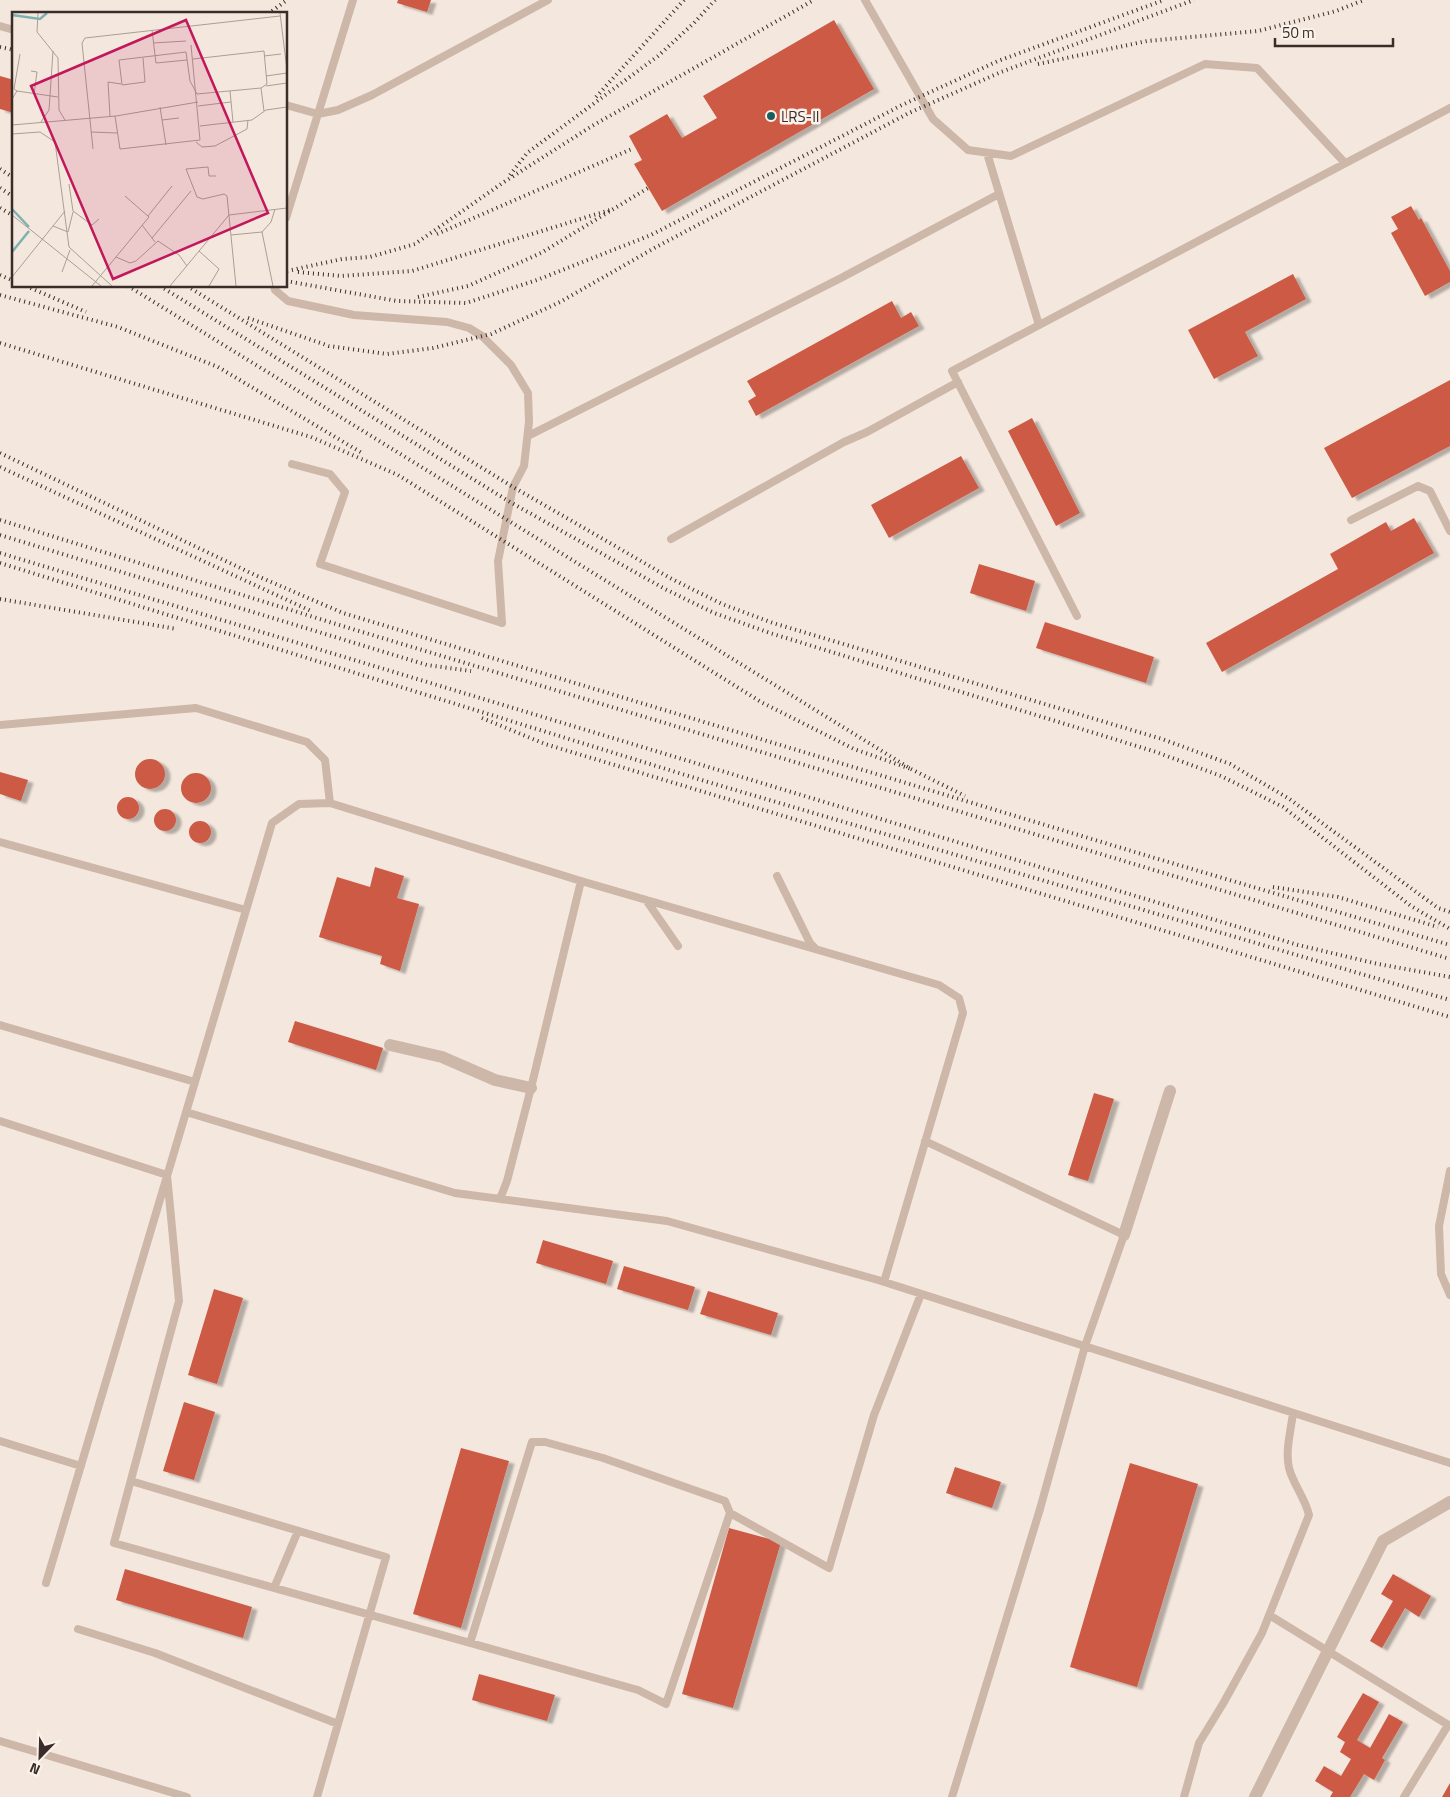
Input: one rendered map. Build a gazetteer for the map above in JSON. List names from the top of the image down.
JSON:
{
  "places": ["LRS-II"],
  "scale_bar": "50 m",
  "north": "bottom left"
}
